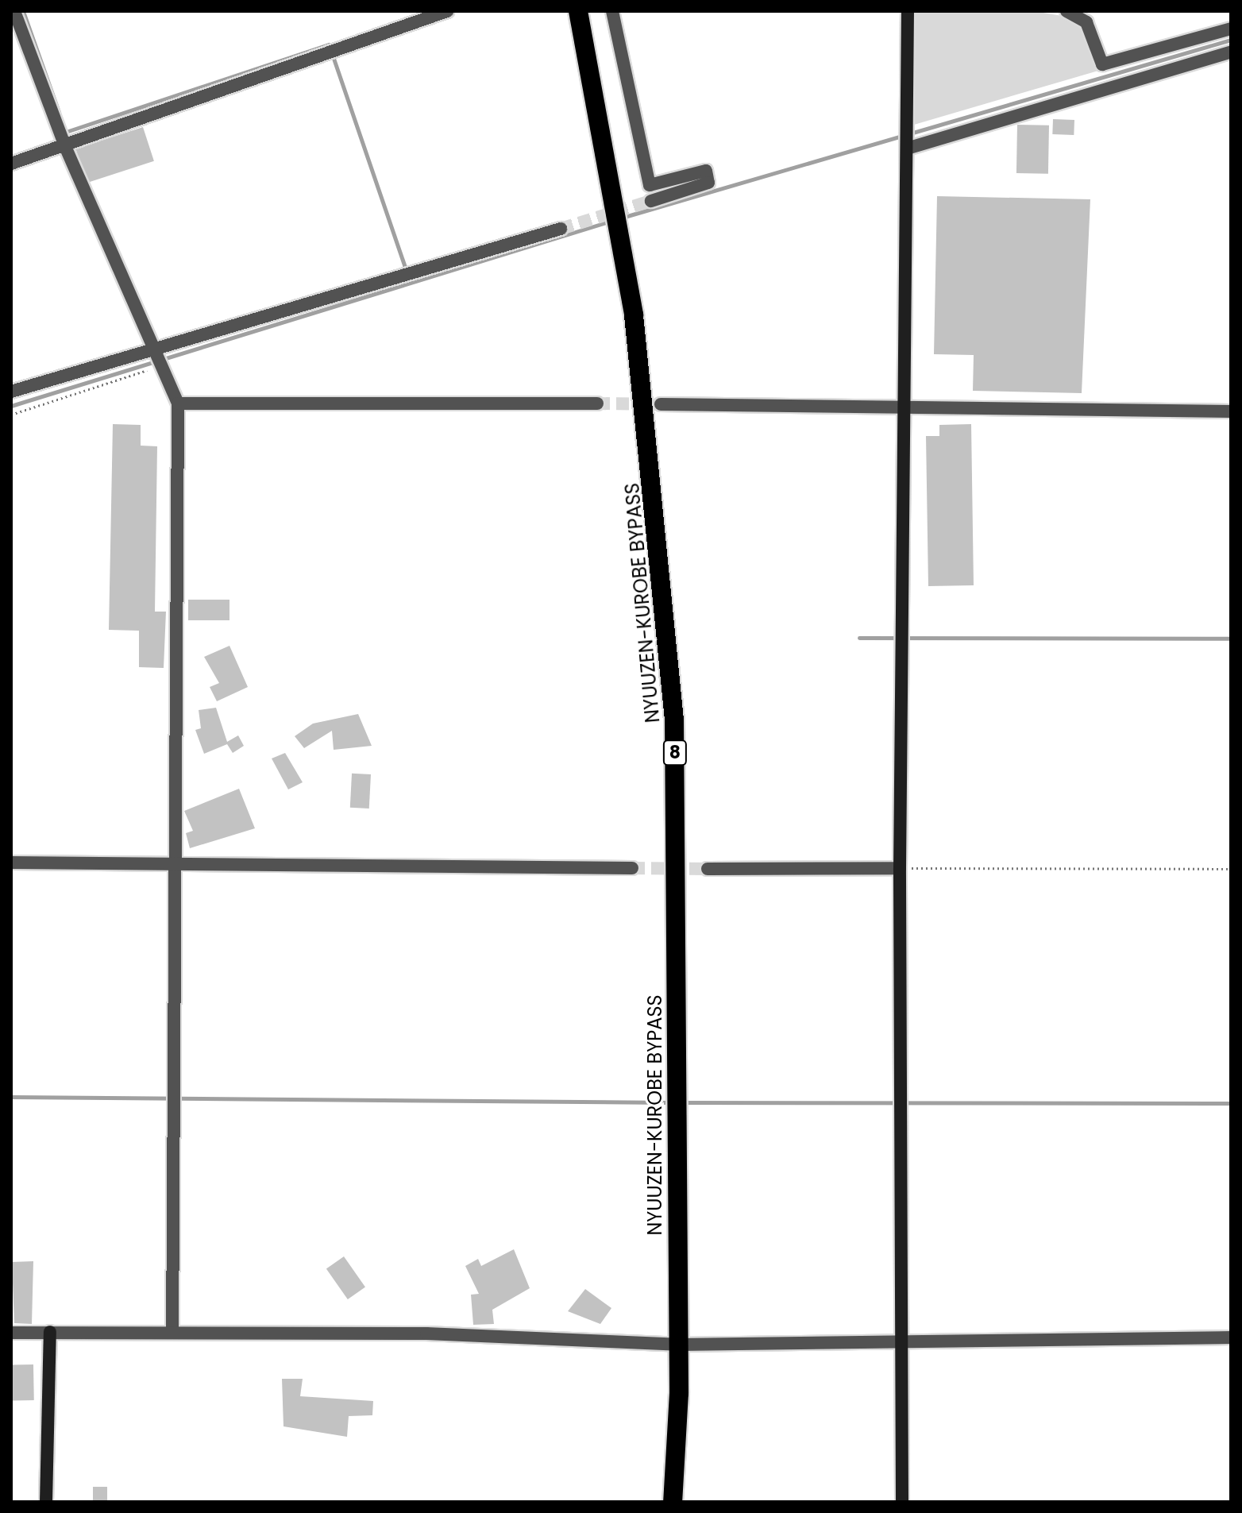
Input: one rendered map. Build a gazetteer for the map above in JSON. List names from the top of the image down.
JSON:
{
  "streets": {
    "highway": ["NYUUZEN-KUROBE BYPASS", "8"]
  }
}
